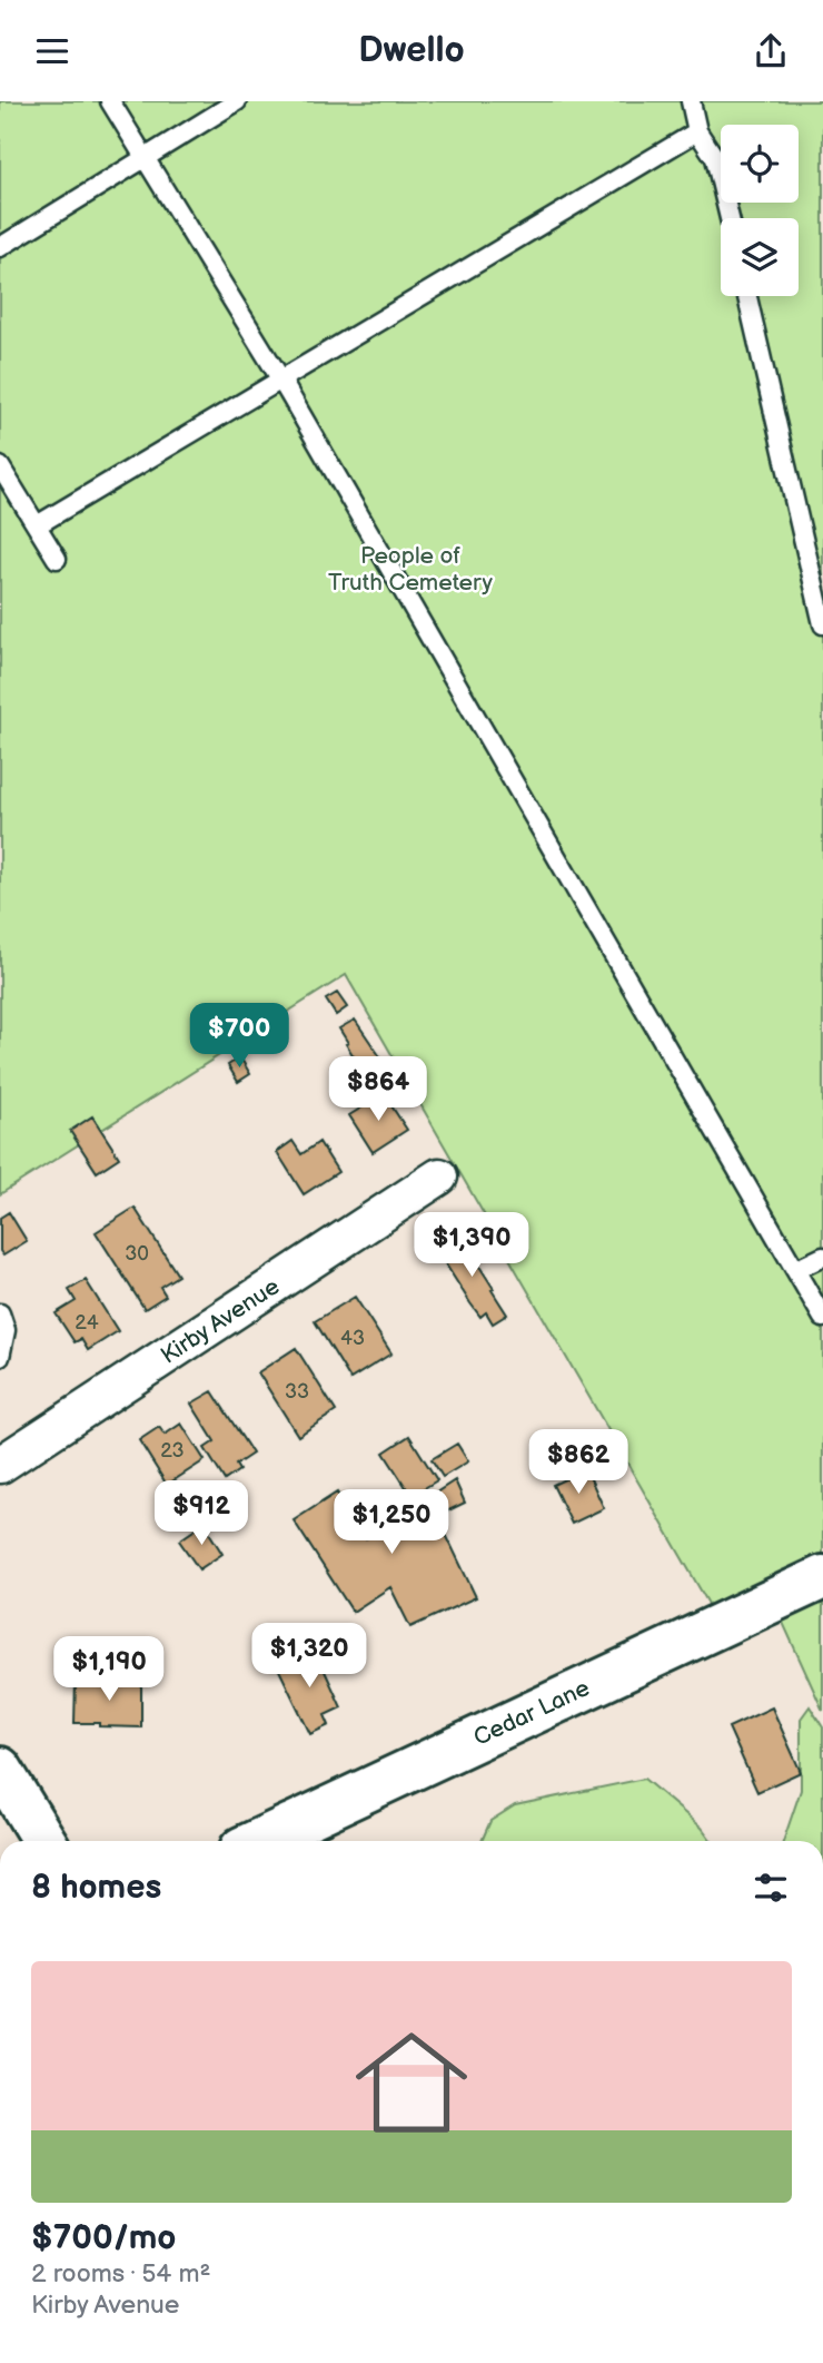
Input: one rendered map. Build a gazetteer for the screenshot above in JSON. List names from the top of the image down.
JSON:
{
  "streets": {
    "street": ["Kirby Avenue", "Cedar Lane"]
  },
  "parks": ["People of Truth Cemetery"],
  "house_numbers": [
    "30",
    "24",
    "43",
    "33",
    "23"
  ],
  "page": {
    "header": "Dwello",
    "price": [
      "$700",
      "$864",
      "$1,390",
      "$862",
      "$912",
      "$1,250",
      "$1,320",
      "$1,190"
    ],
    "heading": "8 homes",
    "list": [
      {
        "name": "$700/mo",
        "note": "2 rooms · 54 m² · Kirby Avenue"
      }
    ]
  }
}
